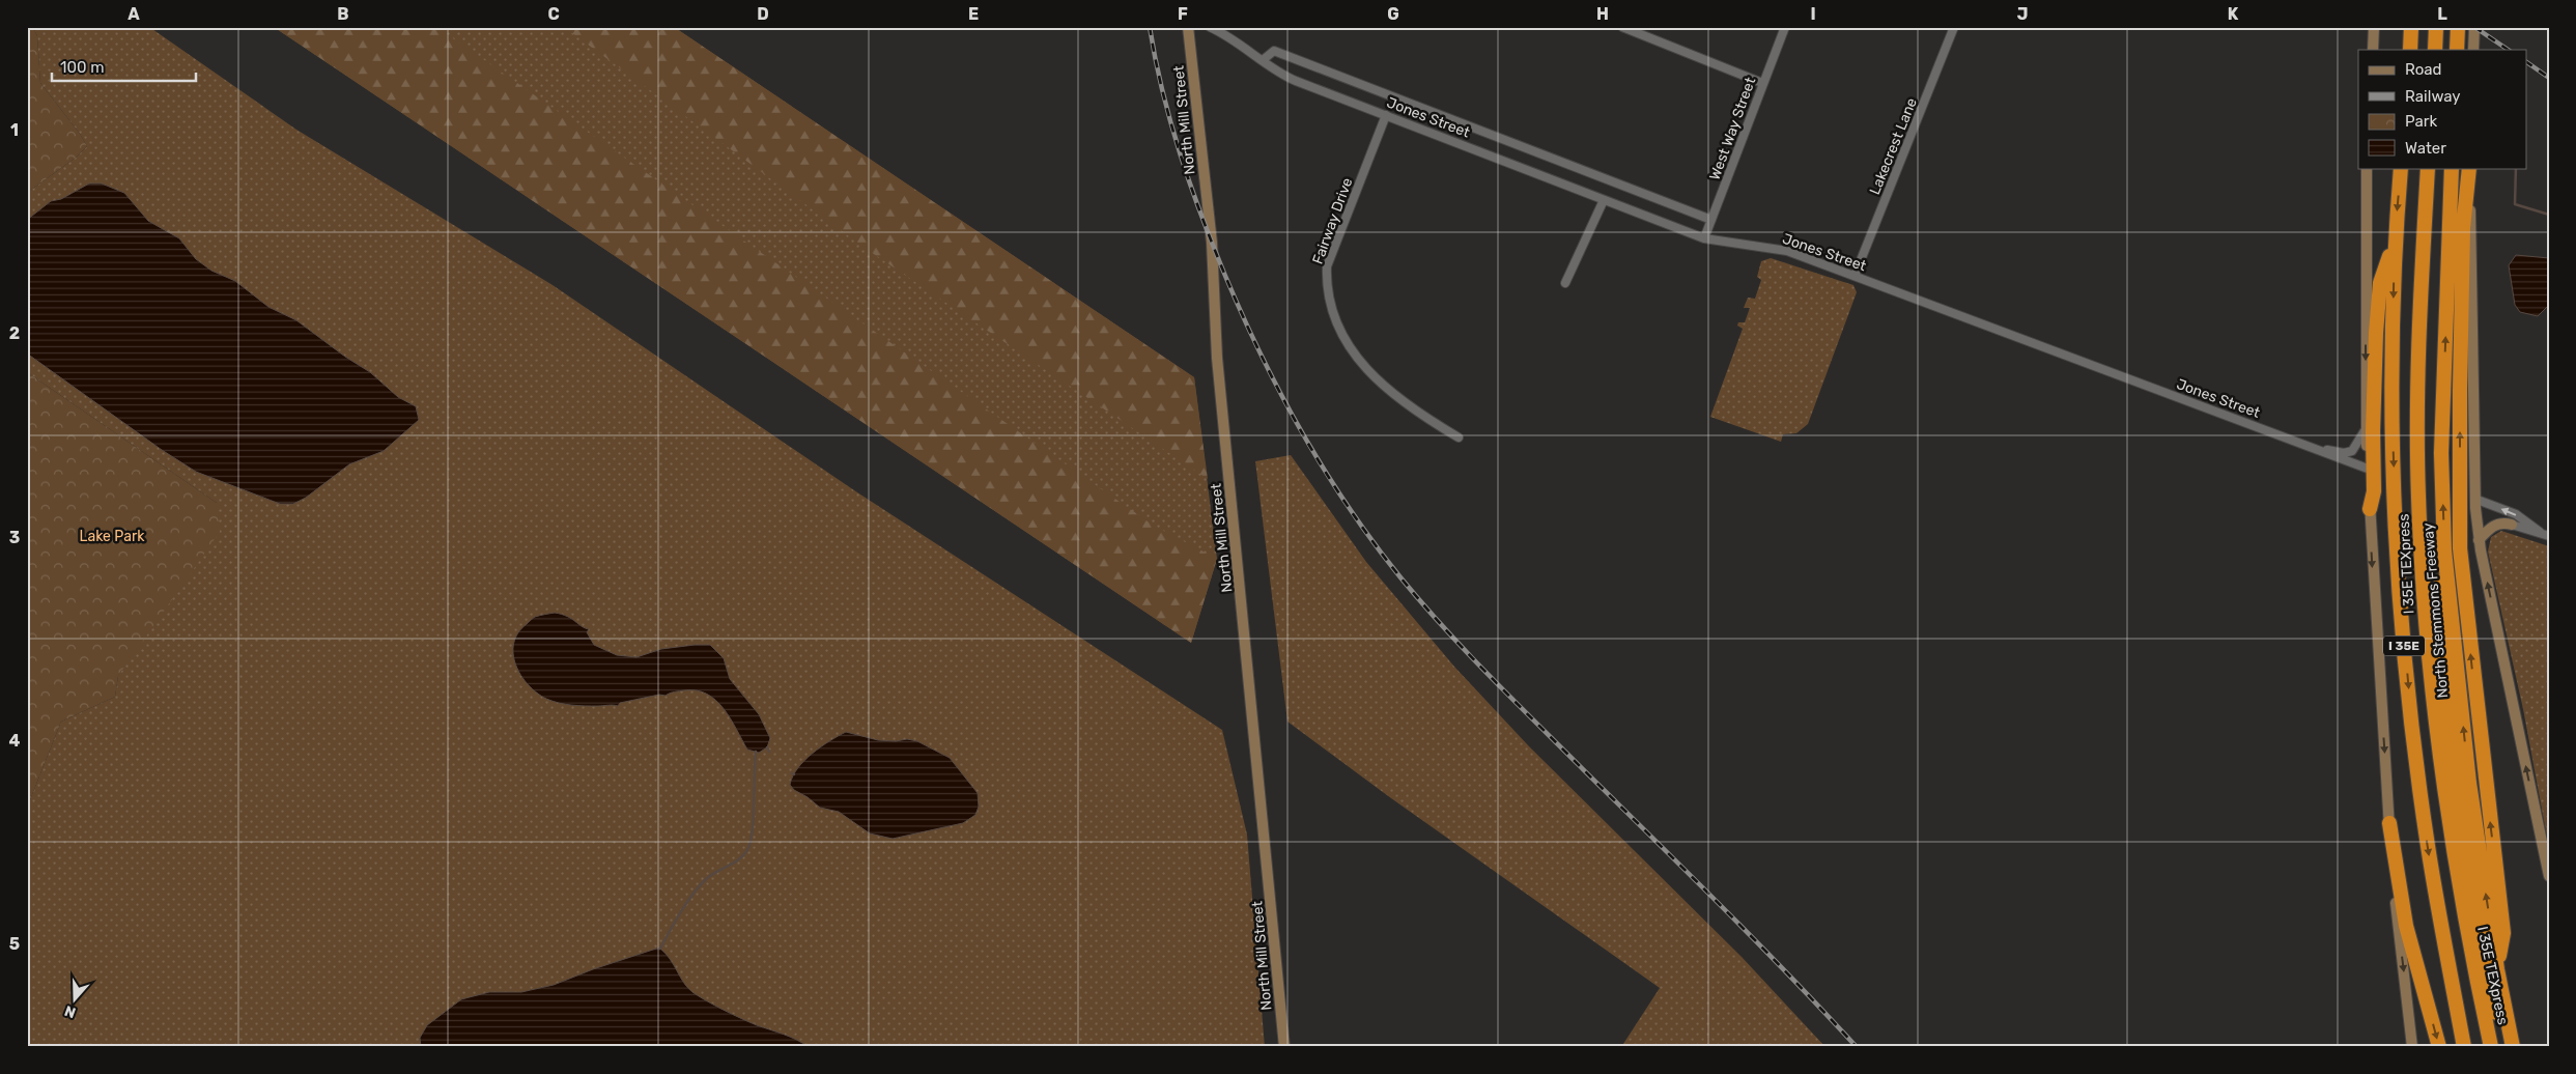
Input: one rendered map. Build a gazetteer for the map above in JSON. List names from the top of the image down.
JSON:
{
  "streets": {
    "highway": ["I 35E TEXpress", "North Stemmons Freeway", "I 35E"],
    "main road": ["North Mill Street"],
    "street": [
      "Jones Street",
      "West Way Street",
      "Lakecrest Lane",
      "Fairway Drive"
    ]
  },
  "crossings": [
    ["Jones Street", "West Way Street"],
    ["Jones Street", "Lakecrest Lane"],
    ["Jones Street", "Fairway Drive"]
  ],
  "parks": ["Lake Park"],
  "legend": [
    "Road",
    "Railway",
    "Park",
    "Water"
  ],
  "scale_bar": "100 m",
  "north": "bottom",
  "grid": {
    "columns": [
      "A",
      "B",
      "C",
      "D",
      "E",
      "F",
      "G",
      "H",
      "I",
      "J",
      "K",
      "L"
    ],
    "rows": [
      "1",
      "2",
      "3",
      "4",
      "5"
    ]
  }
}
